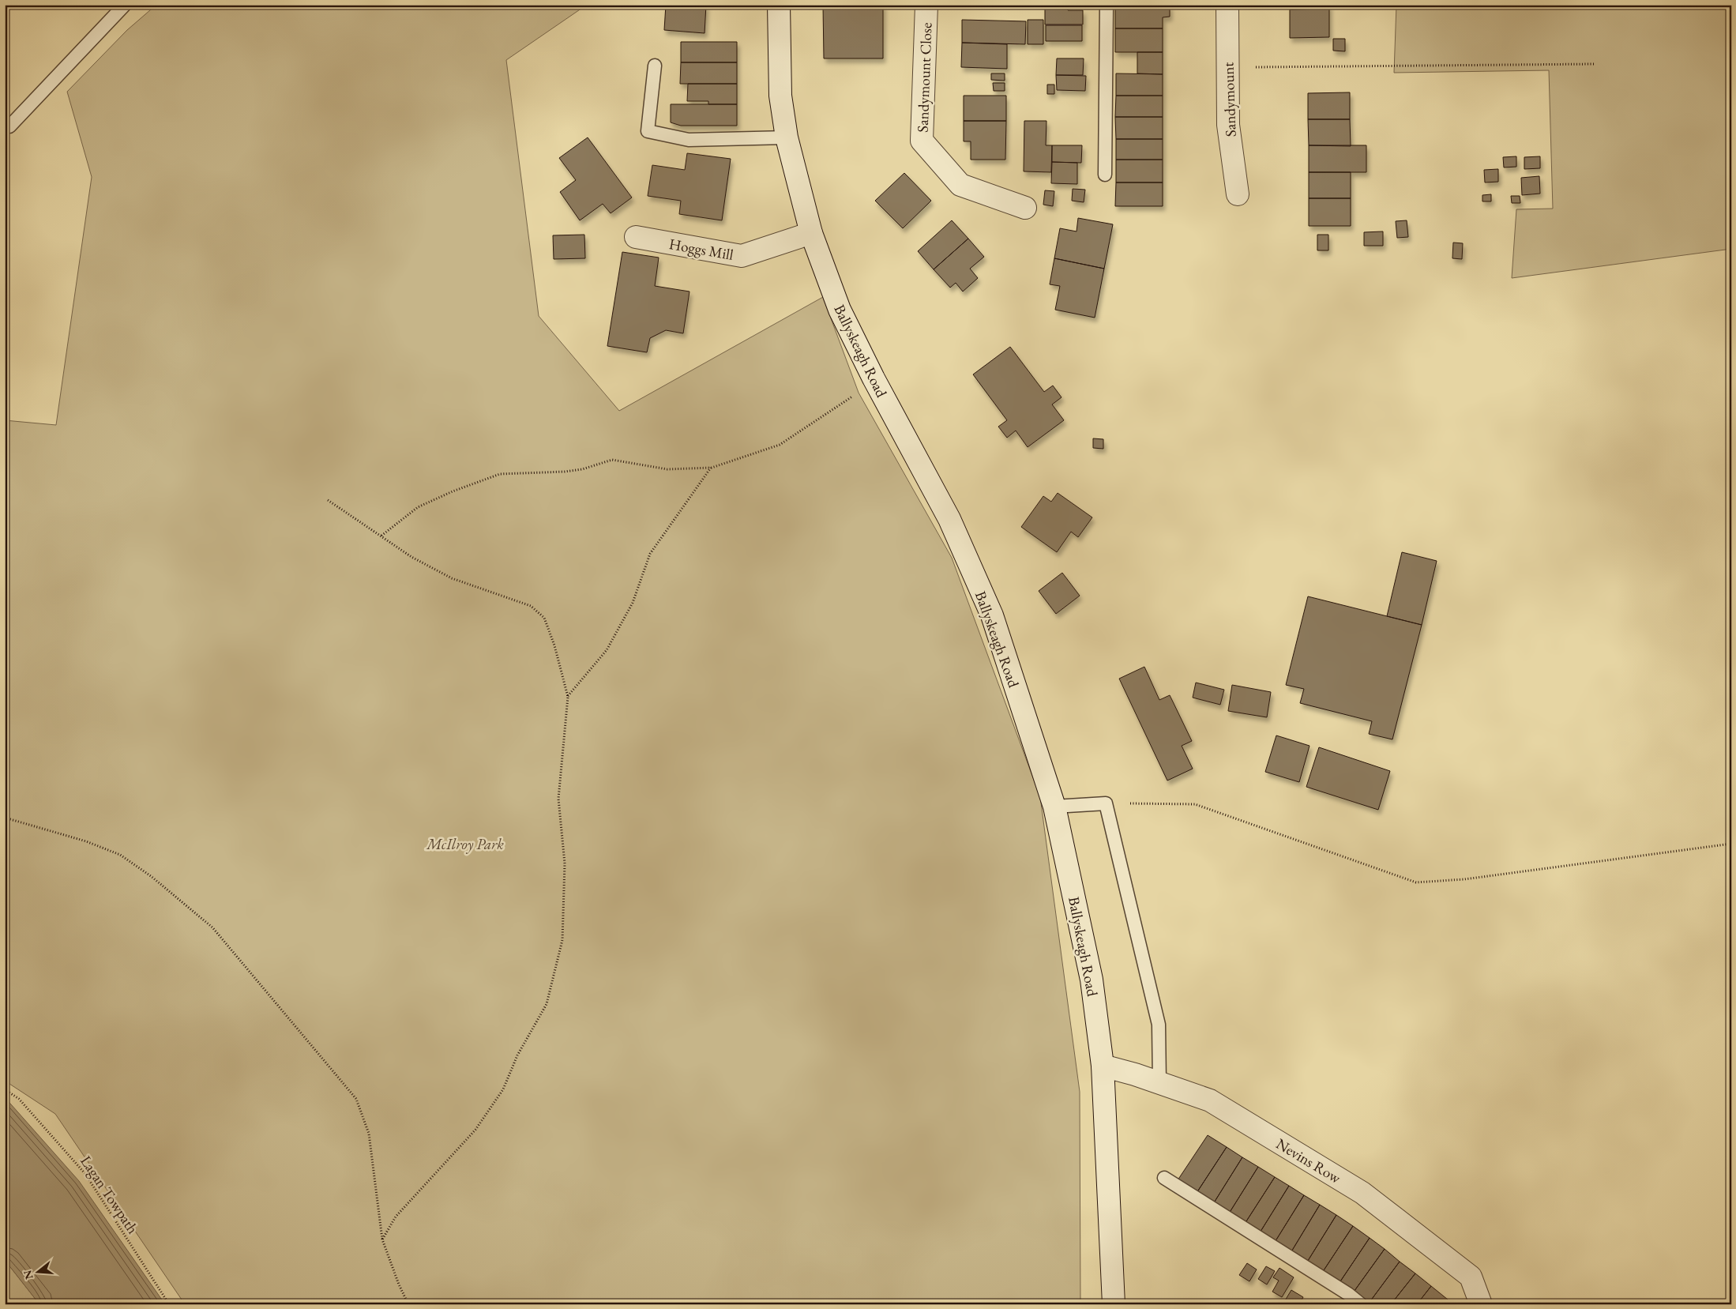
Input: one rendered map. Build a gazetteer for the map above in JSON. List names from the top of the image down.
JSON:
{
  "streets": {
    "main road": [
      "Sandymount Close",
      "Sandymount",
      "Hoggs Mill",
      "Ballyskeagh Road",
      "Nevins Row"
    ],
    "path": ["Lagan Towpath"]
  },
  "crossings": [
    ["Hoggs Mill", "Ballyskeagh Road"],
    ["Ballyskeagh Road", "Nevins Row"]
  ],
  "parks": ["McIlroy Park"],
  "north": "left"
}
